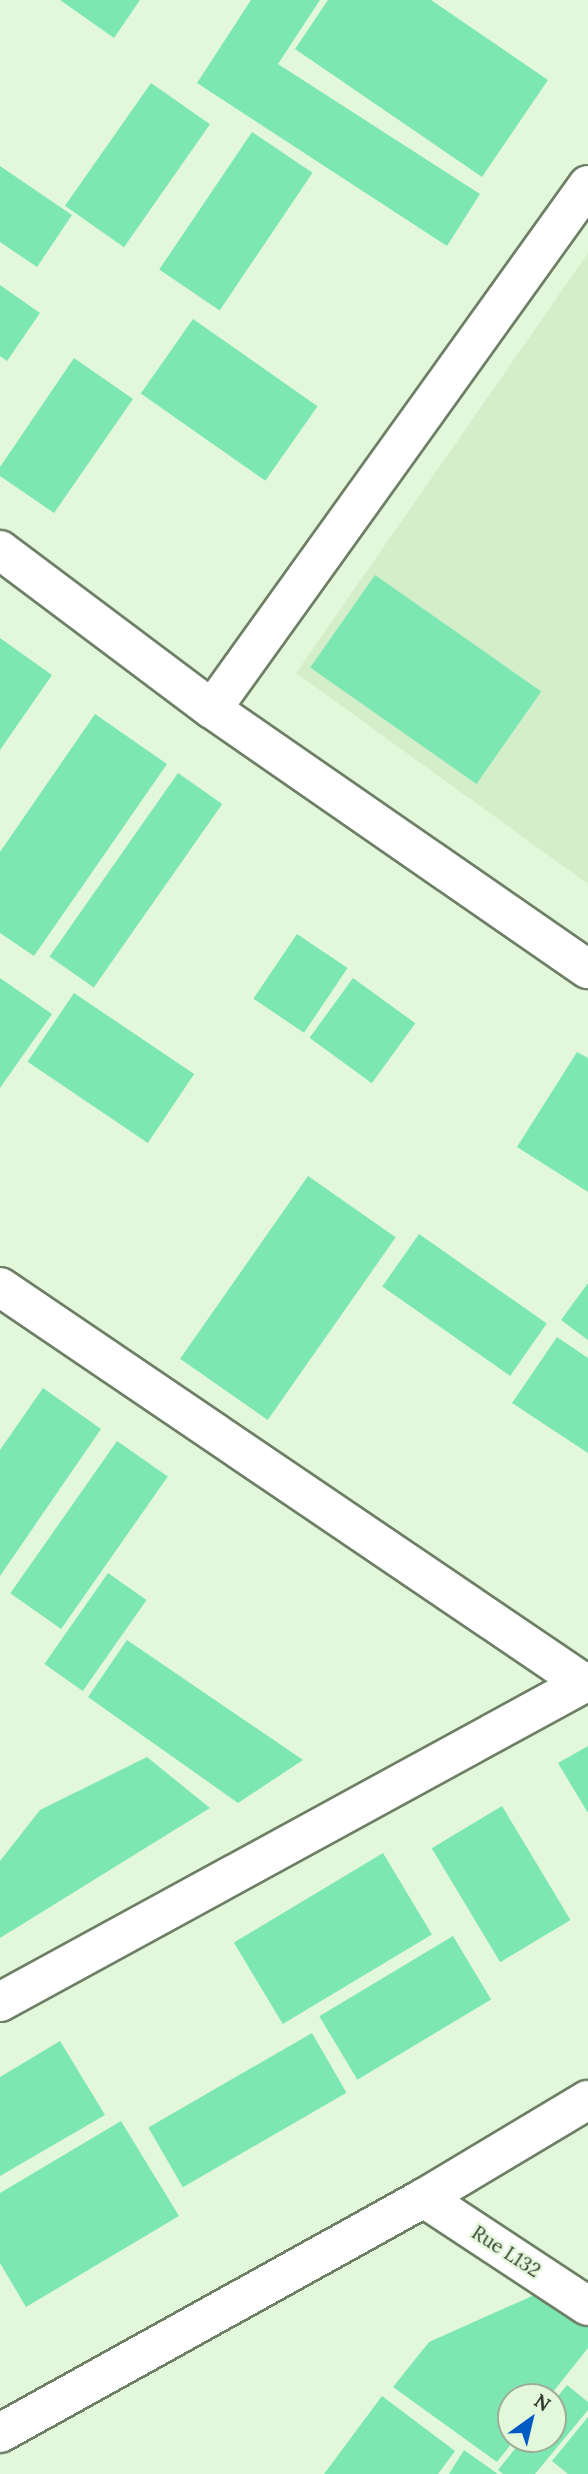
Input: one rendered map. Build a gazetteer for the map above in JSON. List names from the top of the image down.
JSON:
{
  "streets": {
    "street": ["Rue L132"]
  },
  "north": "top right"
}
